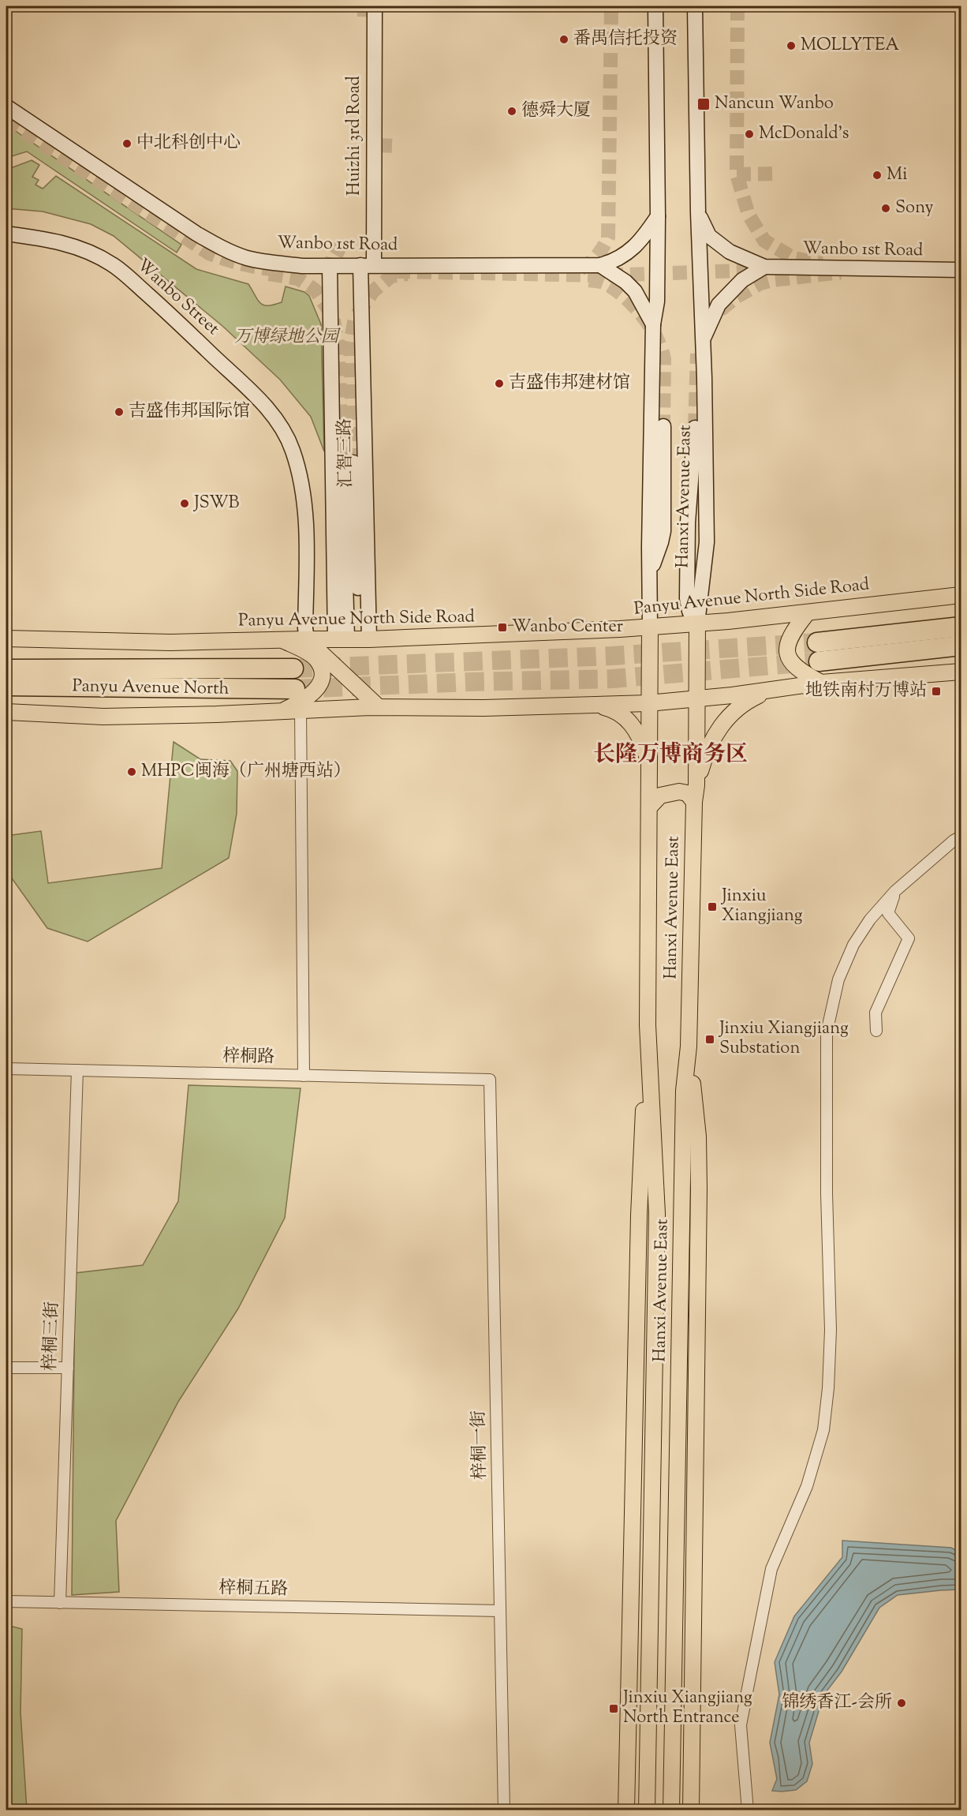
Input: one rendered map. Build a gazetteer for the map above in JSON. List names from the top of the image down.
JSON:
{
  "streets": {
    "highway": ["Panyu Avenue North"],
    "main road": ["Hanxi Avenue East", "Panyu Avenue North Side Road"],
    "street": [
      "Huizhi 3rd Road",
      "Wanbo 1st Road",
      "Wanbo Street",
      "汇智三路",
      "梓桐路",
      "梓桐三街",
      "梓桐一街",
      "梓桐五路"
    ]
  },
  "crossings": [
    ["Huizhi 3rd Road", "Wanbo 1st Road"],
    ["Huizhi 3rd Road", "汇智三路"],
    ["Wanbo 1st Road", "汇智三路"],
    ["Wanbo Street", "Panyu Avenue North Side Road"],
    ["汇智三路", "Panyu Avenue North Side Road"],
    ["Hanxi Avenue East", "Panyu Avenue North Side Road"],
    ["梓桐路", "梓桐三街"],
    ["梓桐路", "梓桐一街"],
    ["梓桐三街", "梓桐五路"],
    ["梓桐一街", "梓桐五路"]
  ],
  "districts": ["长隆万博商务区"],
  "parks": ["万博绿地公园"],
  "places": {
    "other": [
      "番禺信托投资",
      "MOLLYTEA",
      "德舜大厦",
      "McDonald's",
      "中北科创中心",
      "Mi",
      "Sony",
      "吉盛伟邦建材馆",
      "吉盛伟邦国际馆",
      "JSWB",
      "MHPC闽海（广州塘西站）",
      "锦绣香江-会所"
    ],
    "transit": [
      "Nancun Wanbo",
      "Wanbo Center",
      "地铁南村万博站",
      "Jinxiu Xiangjiang",
      "Jinxiu Xiangjiang Substation",
      "Jinxiu Xiangjiang North Entrance"
    ]
  }
}
